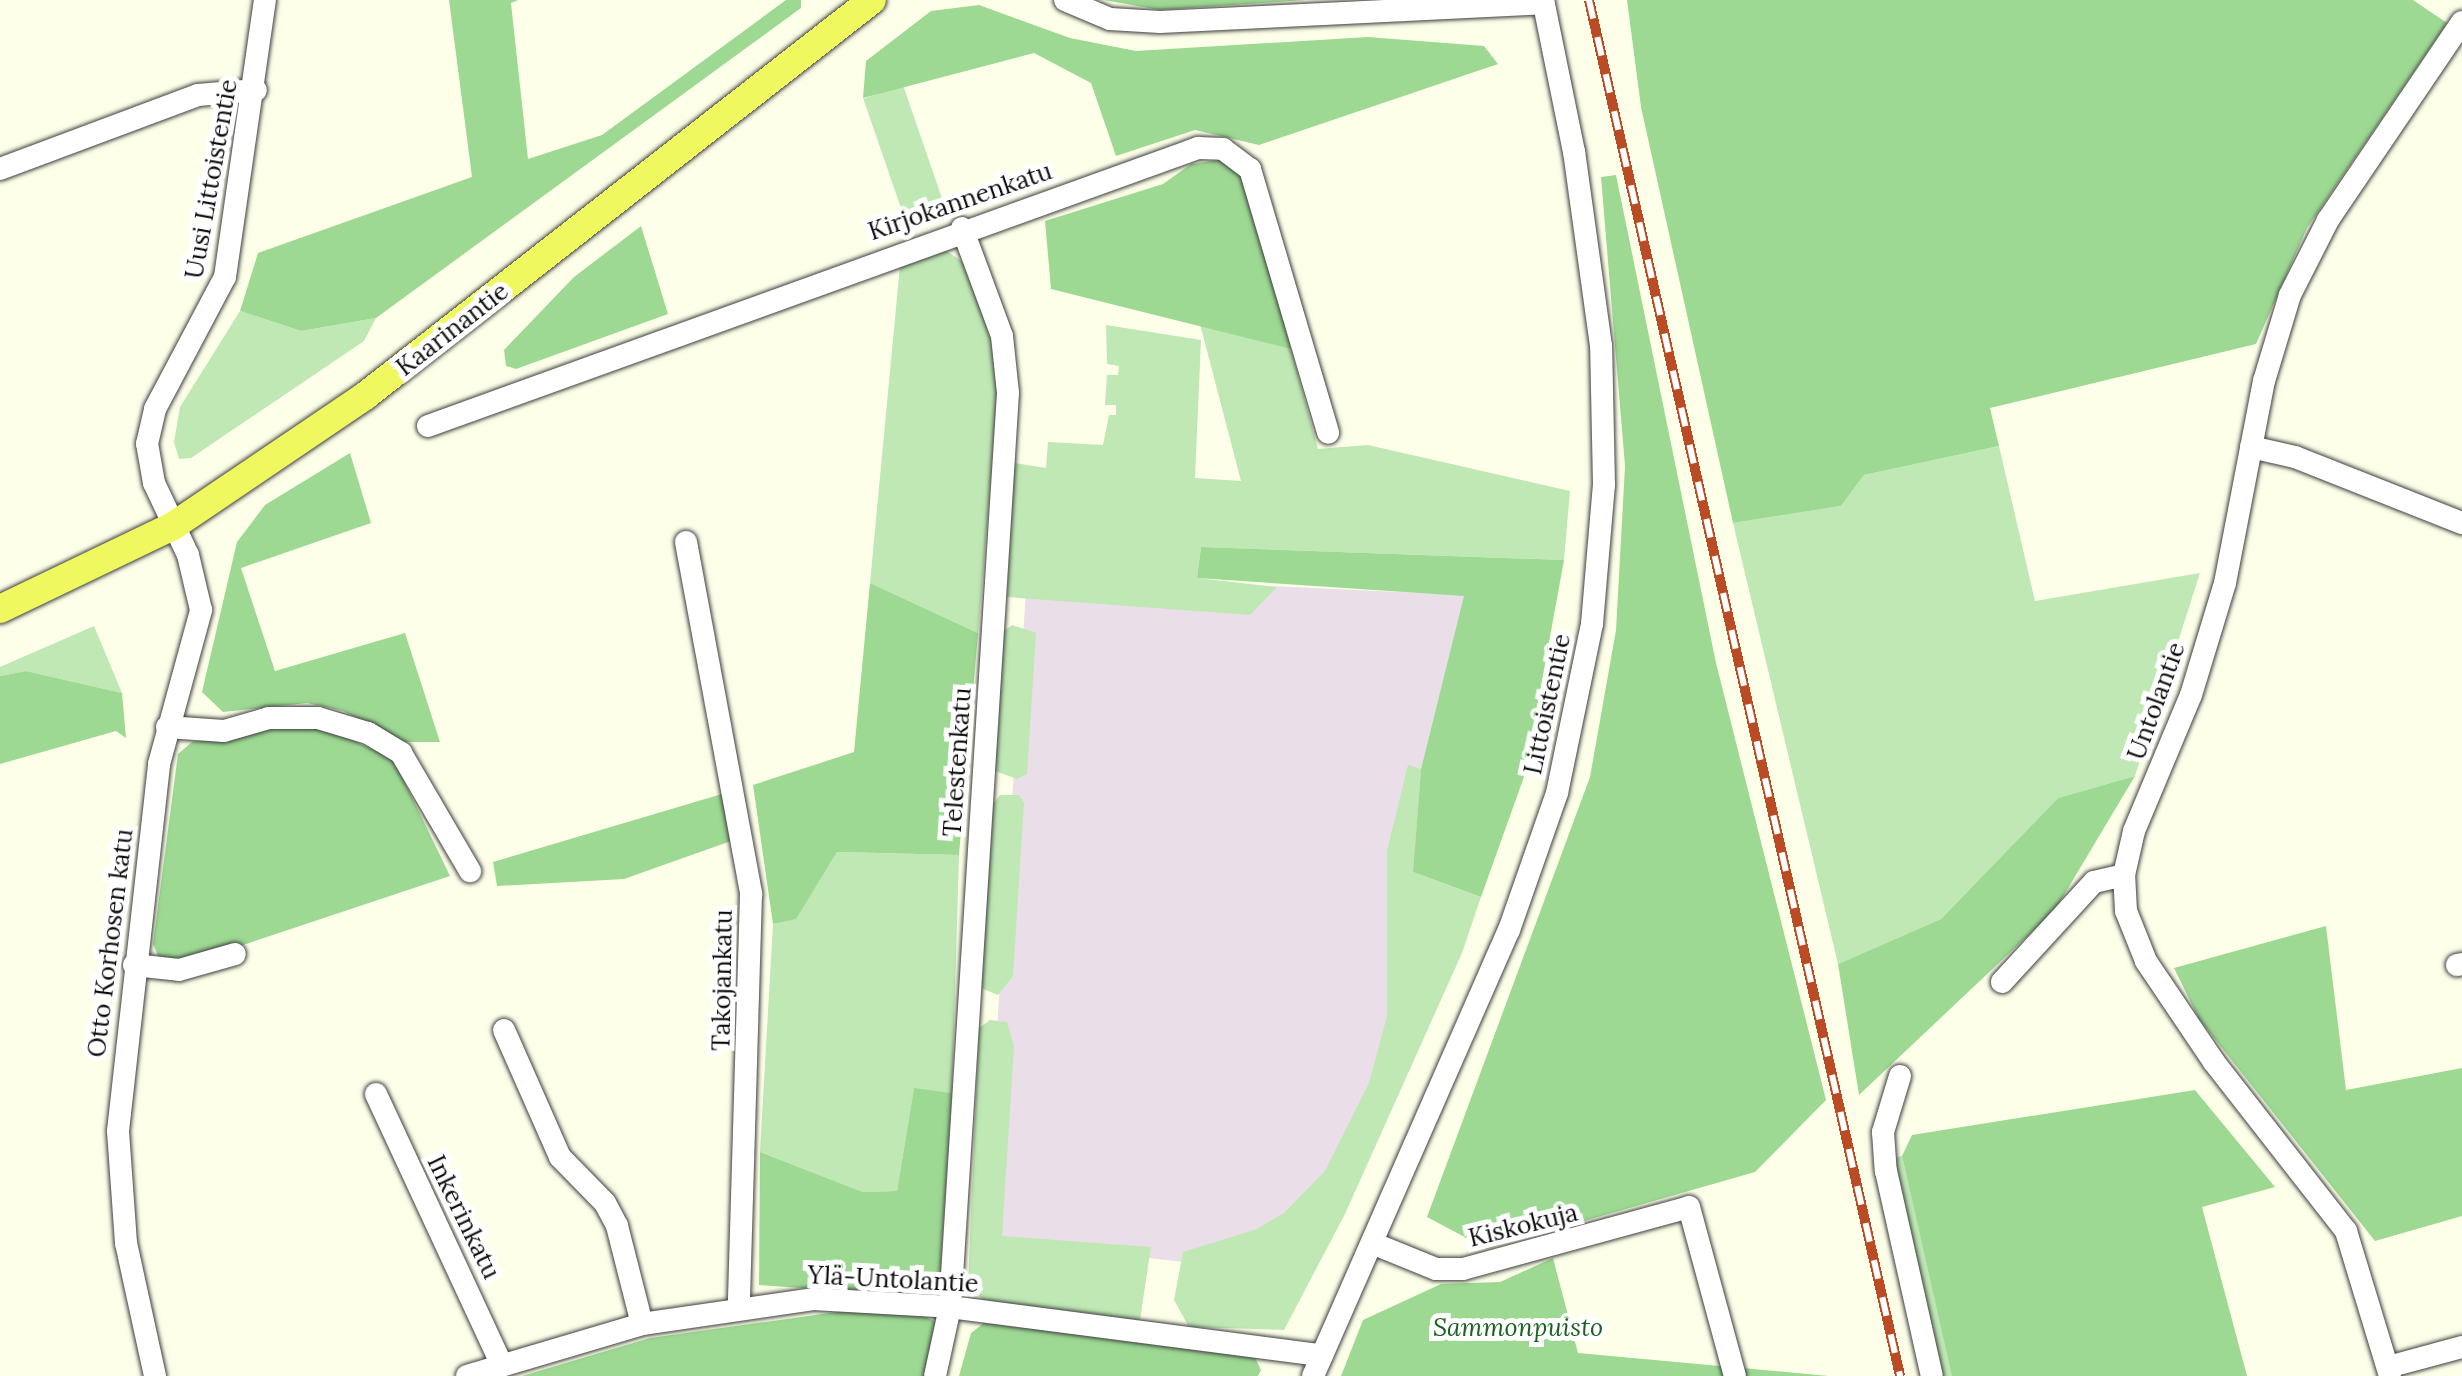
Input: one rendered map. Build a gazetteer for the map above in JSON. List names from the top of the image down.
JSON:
{
  "streets": {
    "main road": ["Kaarinantie"],
    "street": [
      "Uusi Littoistentie",
      "Kirjokannenkatu",
      "Untolantie",
      "Littoistentie",
      "Telestenkatu",
      "Otto Korhosen katu",
      "Takojankatu",
      "Inkerinkatu",
      "Kiskokuja",
      "Ylä-Untolantie"
    ]
  },
  "crossings": [
    ["Uusi Littoistentie", "Kaarinantie"],
    ["Uusi Littoistentie", "Otto Korhosen katu"],
    ["Kirjokannenkatu", "Telestenkatu"],
    ["Kaarinantie", "Otto Korhosen katu"],
    ["Littoistentie", "Kiskokuja"],
    ["Littoistentie", "Ylä-Untolantie"],
    ["Telestenkatu", "Ylä-Untolantie"],
    ["Takojankatu", "Ylä-Untolantie"],
    ["Inkerinkatu", "Ylä-Untolantie"]
  ],
  "parks": ["Sammonpuisto"]
}
